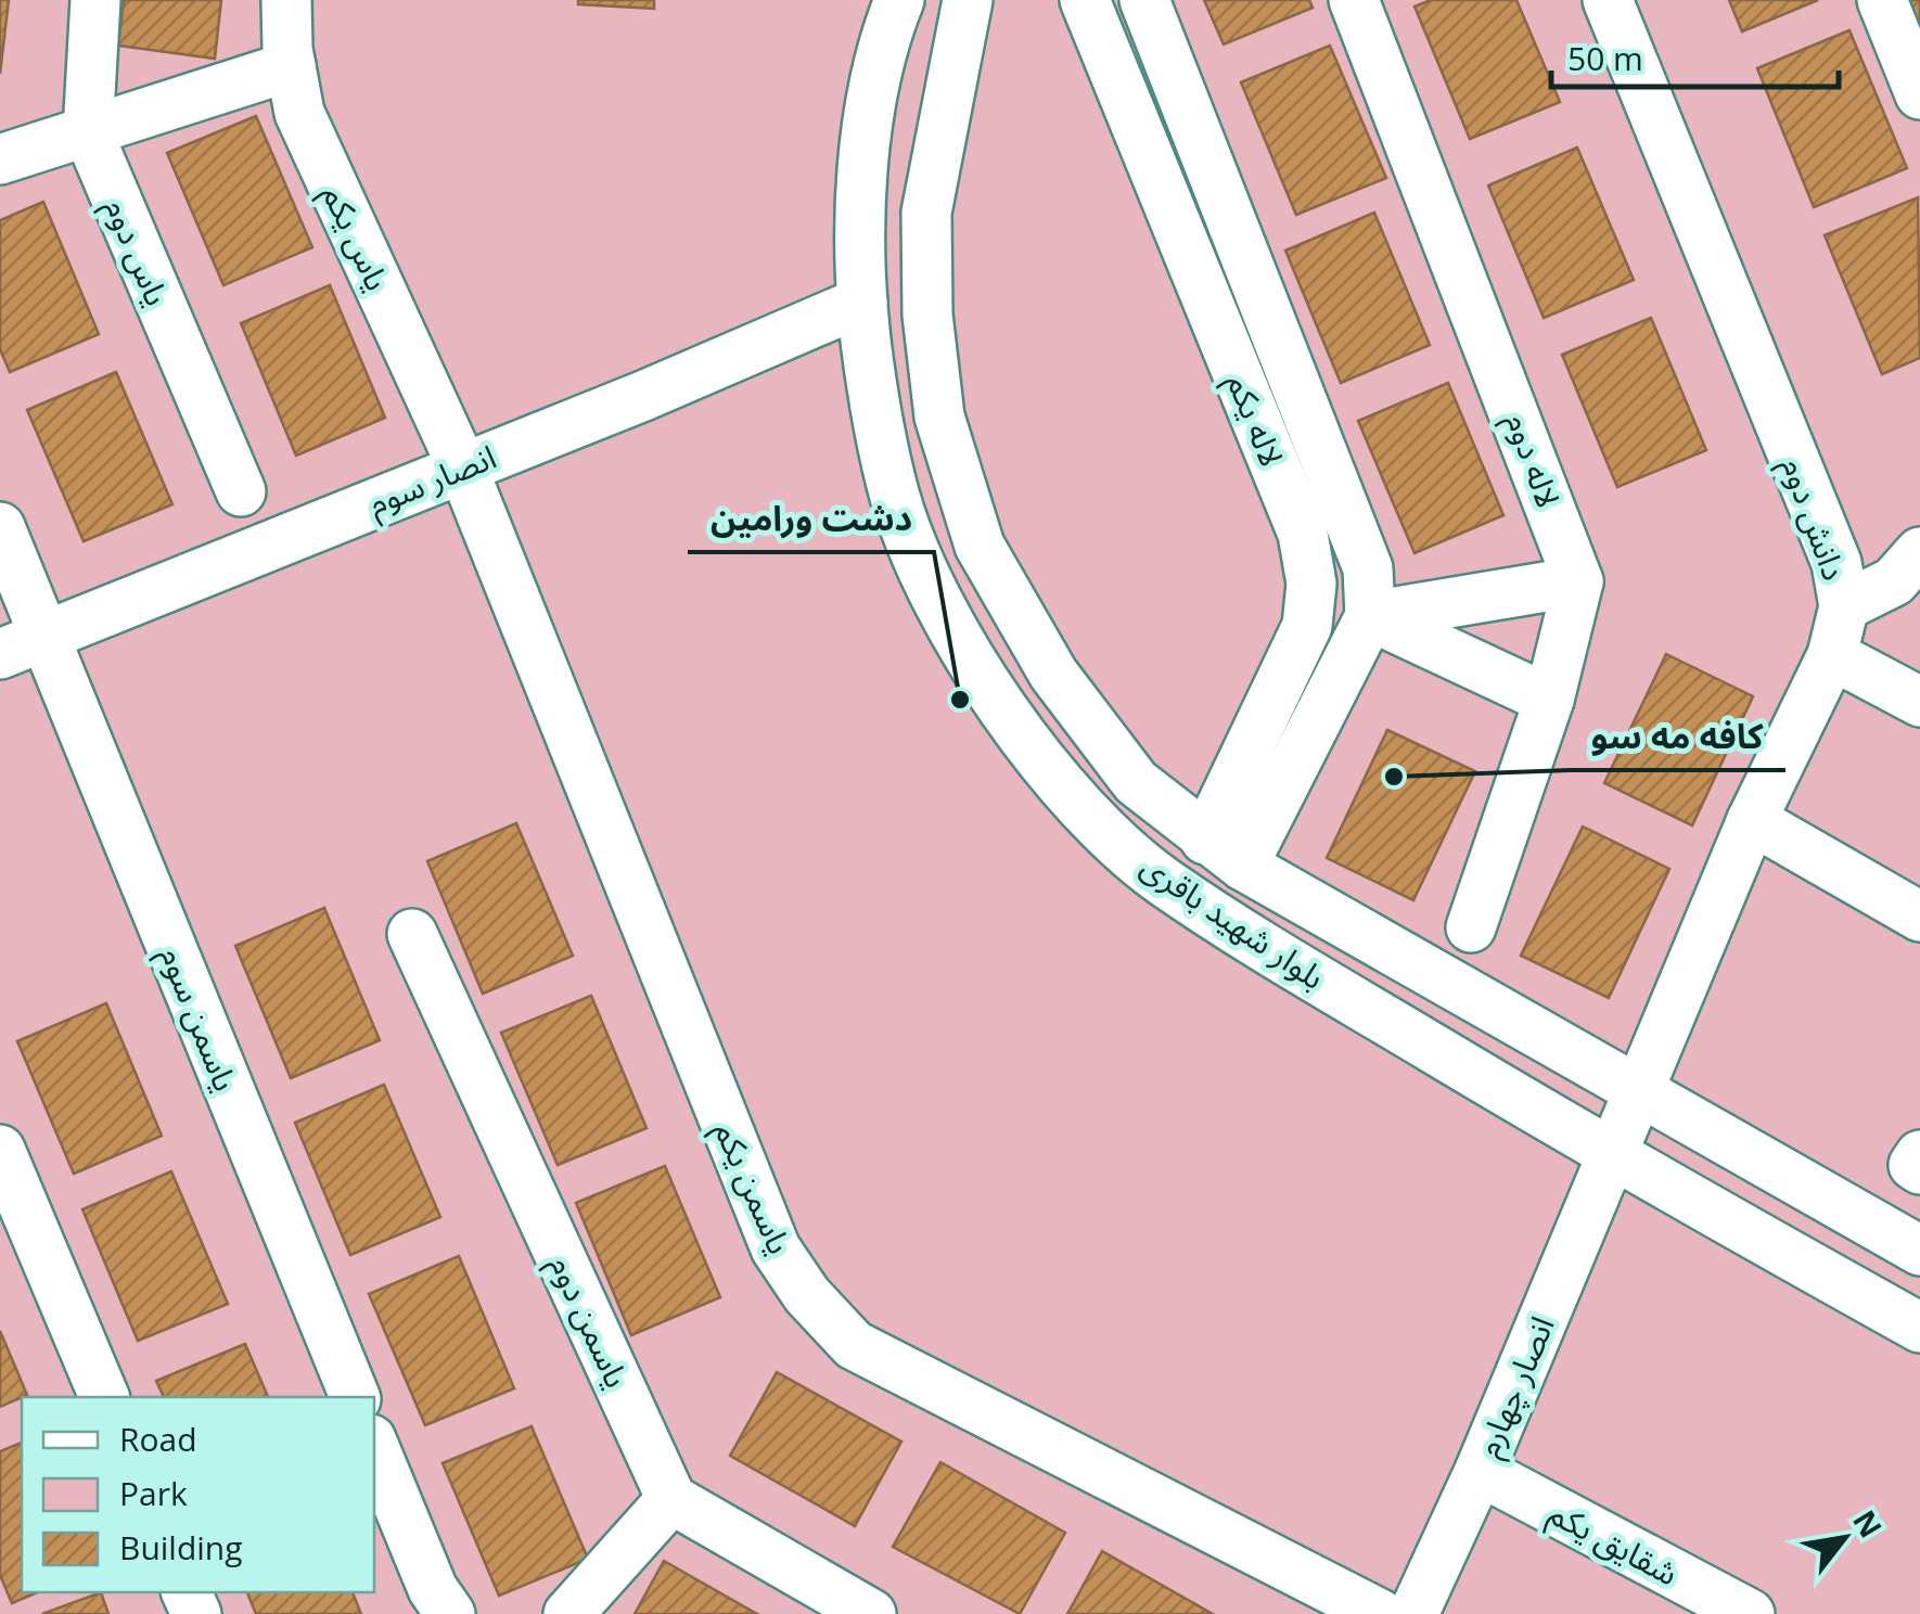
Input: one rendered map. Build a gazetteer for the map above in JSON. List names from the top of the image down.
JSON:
{
  "streets": {
    "street": [
      "یاس یکم",
      "یاس دوم",
      "لاله یکم",
      "لاله دوم",
      "انصار سوم",
      "دانش دوم",
      "بلوار شهید باقری",
      "یاسمن سوم",
      "یاسمن یکم",
      "یاسمن دوم",
      "انصار چهارم",
      "شقایق یکم"
    ]
  },
  "crossings": [
    ["یاس یکم", "انصار سوم"],
    ["یاس یکم", "یاسمن یکم"],
    ["لاله یکم", "بلوار شهید باقری"],
    ["انصار سوم", "بلوار شهید باقری"],
    ["انصار سوم", "یاسمن سوم"],
    ["انصار سوم", "یاسمن یکم"],
    ["دانش دوم", "بلوار شهید باقری"],
    ["دانش دوم", "انصار چهارم"],
    ["بلوار شهید باقری", "انصار چهارم"],
    ["انصار چهارم", "شقایق یکم"]
  ],
  "places": ["دشت ورامین", "کافه مه سو"],
  "legend": ["Road", "Park", "Building"],
  "scale_bar": "50 m",
  "north": "top right"
}
